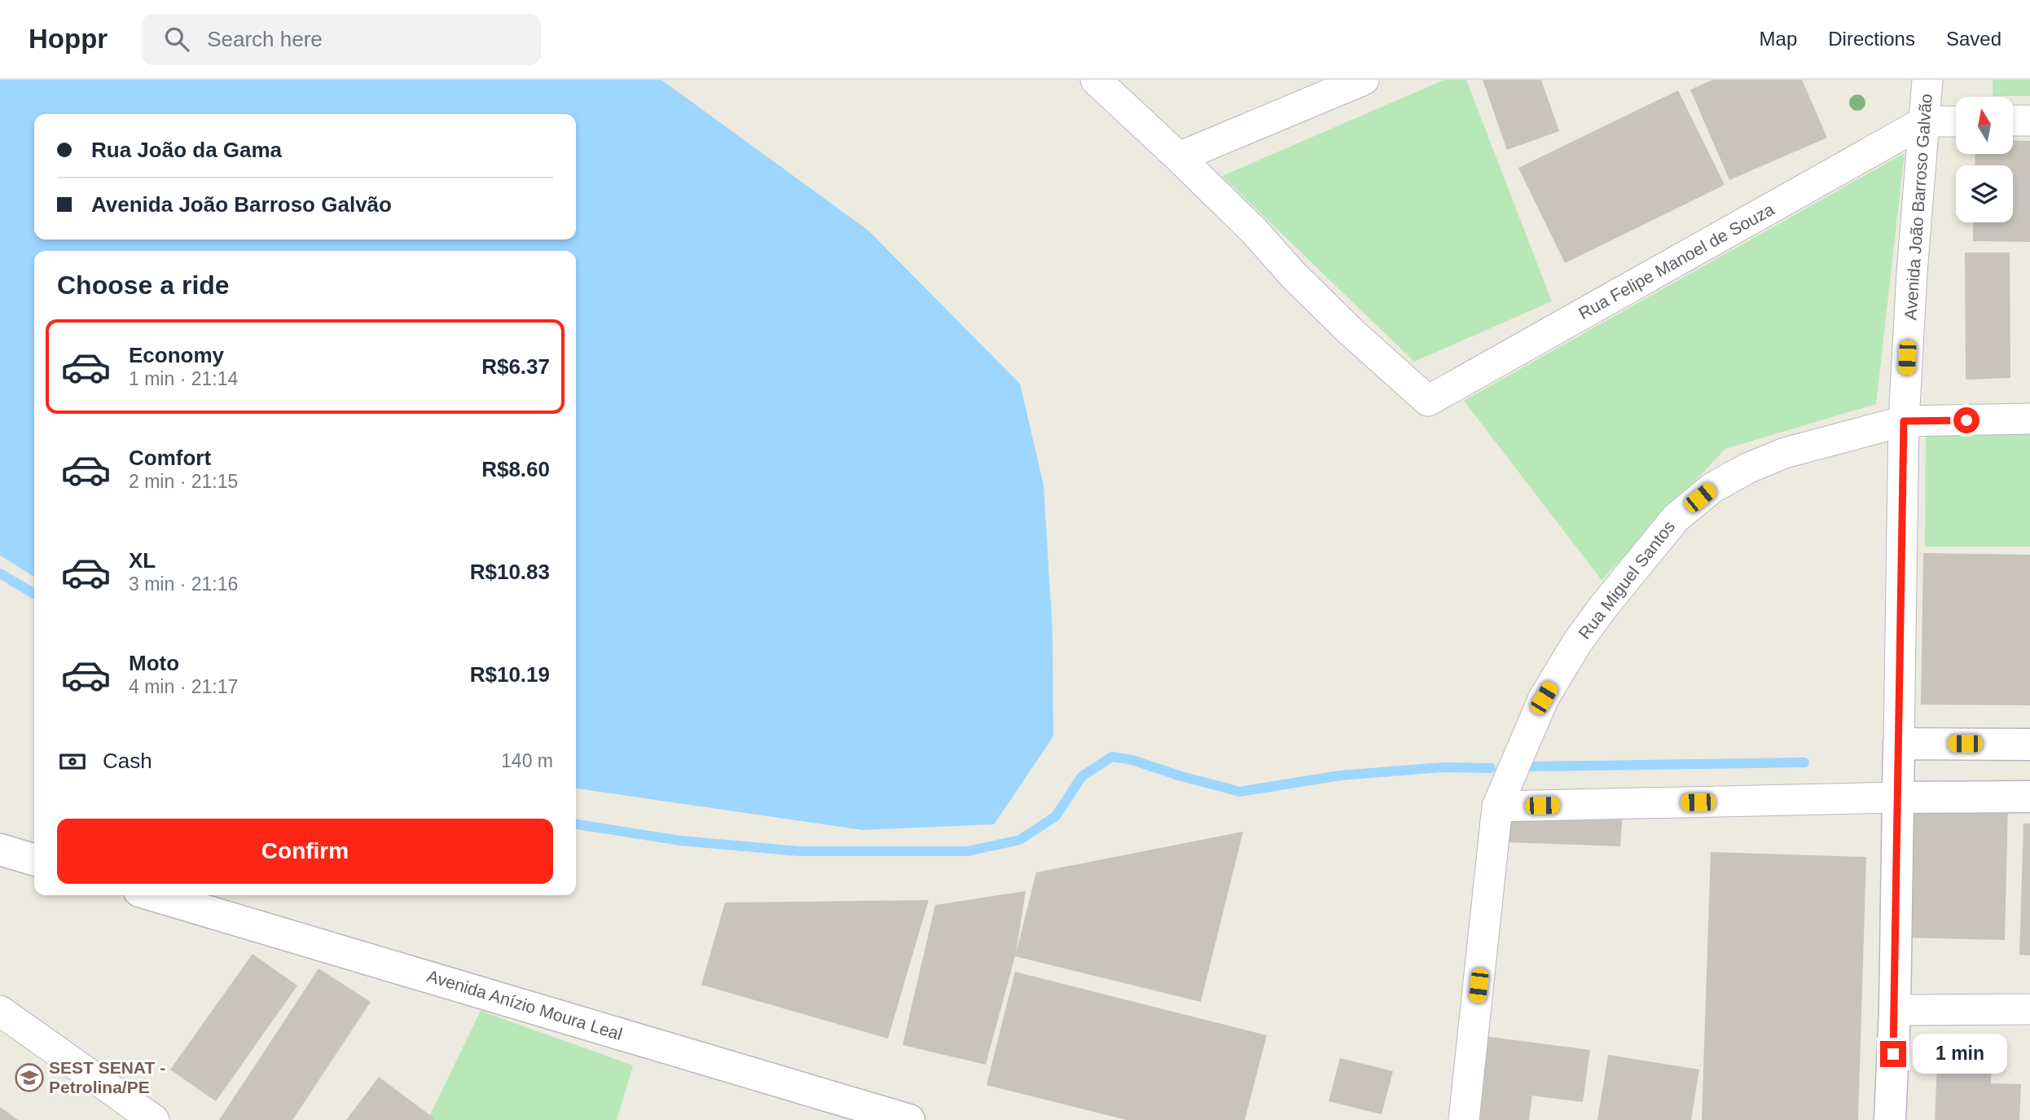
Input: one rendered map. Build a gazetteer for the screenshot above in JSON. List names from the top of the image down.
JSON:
{
  "streets": {
    "street": [
      "Avenida João Barroso Galvão",
      "Rua Felipe Manoel de Souza",
      "Rua Miguel Santos",
      "Avenida Anízio Moura Leal"
    ]
  },
  "crossings": [
    ["Avenida João Barroso Galvão", "Rua Felipe Manoel de Souza"],
    ["Avenida João Barroso Galvão", "Rua Miguel Santos"]
  ],
  "places": {
    "school or university": ["SEST SENAT - Petrolina/PE"]
  },
  "north": "top",
  "page": {
    "header": "Hoppr",
    "search": "Search here",
    "nav": ["Map", "Directions", "Saved"],
    "banner": ["Rua João da Gama", "Avenida João Barroso Galvão"],
    "heading": "Choose a ride",
    "list": [
      {
        "name": "Economy",
        "note": "1 min · 21:14",
        "value": "R$6.37"
      },
      {
        "name": "Comfort",
        "note": "2 min · 21:15",
        "value": "R$8.60"
      },
      {
        "name": "XL",
        "note": "3 min · 21:16",
        "value": "R$10.83"
      },
      {
        "name": "Moto",
        "note": "4 min · 21:17",
        "value": "R$10.19"
      }
    ],
    "pay": ["Cash", "140 m"],
    "buttons": "Confirm",
    "bubble": "1 min"
  }
}
